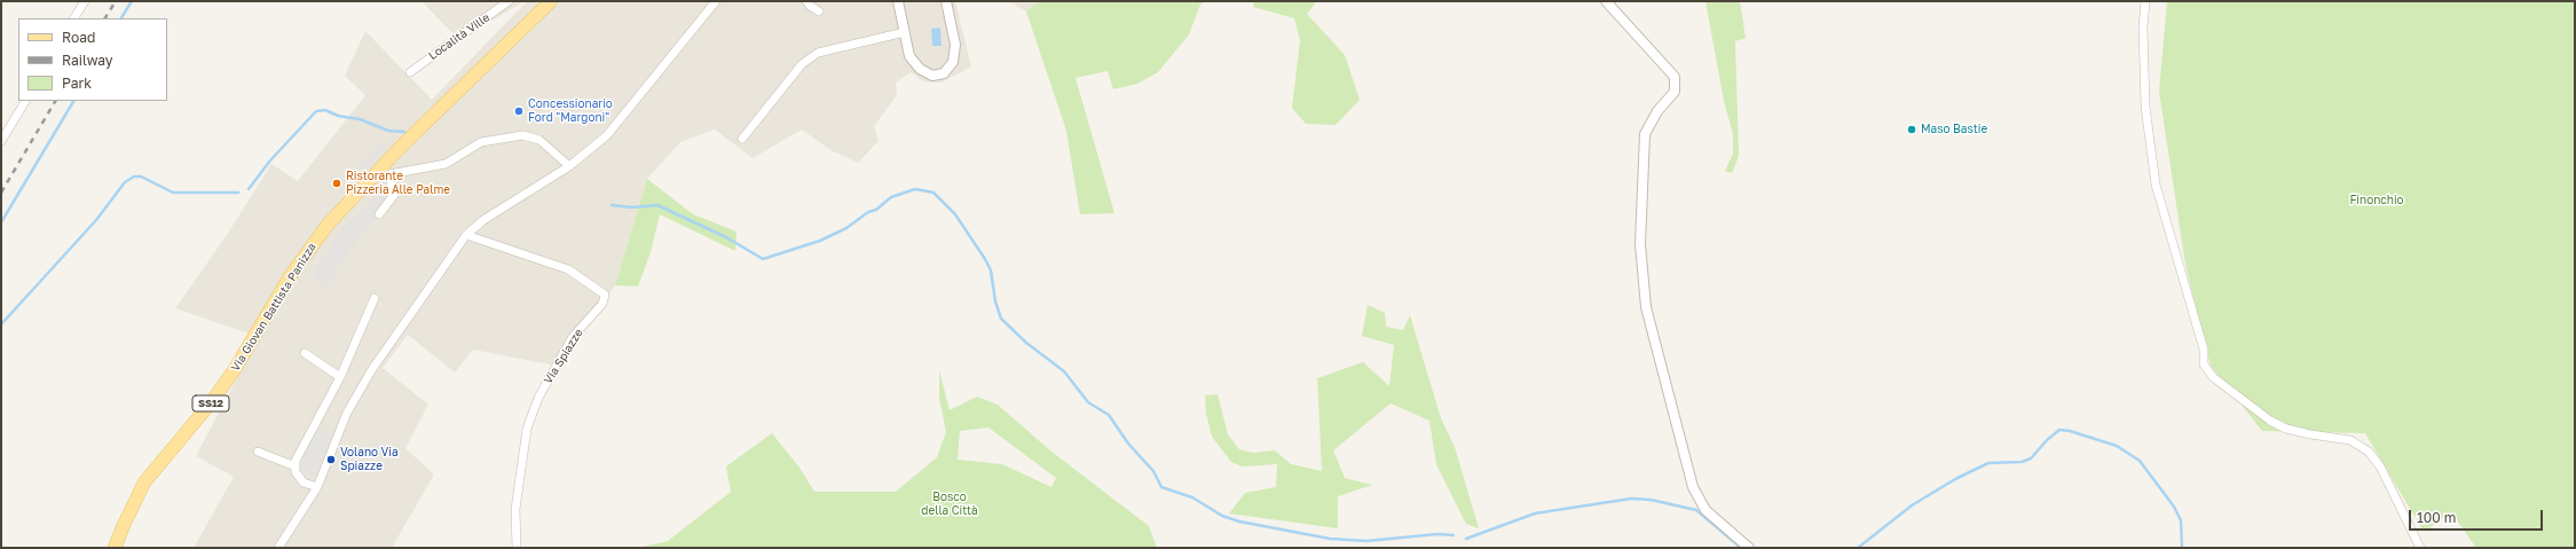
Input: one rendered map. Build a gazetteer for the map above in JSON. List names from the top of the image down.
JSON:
{
  "streets": {
    "main road": ["Via Giovan Battista Panizza", "SS12"],
    "street": ["Località Ville", "Via Spiazze"]
  },
  "parks": ["Finonchio", "Bosco della Città"],
  "places": [
    "Concessionario Ford \"Margoni\"",
    "Maso Bastie",
    "Ristorante Pizzeria Alle Palme",
    "Volano Via Spiazze"
  ],
  "legend": ["Road", "Railway", "Park"],
  "scale_bar": "100 m"
}
